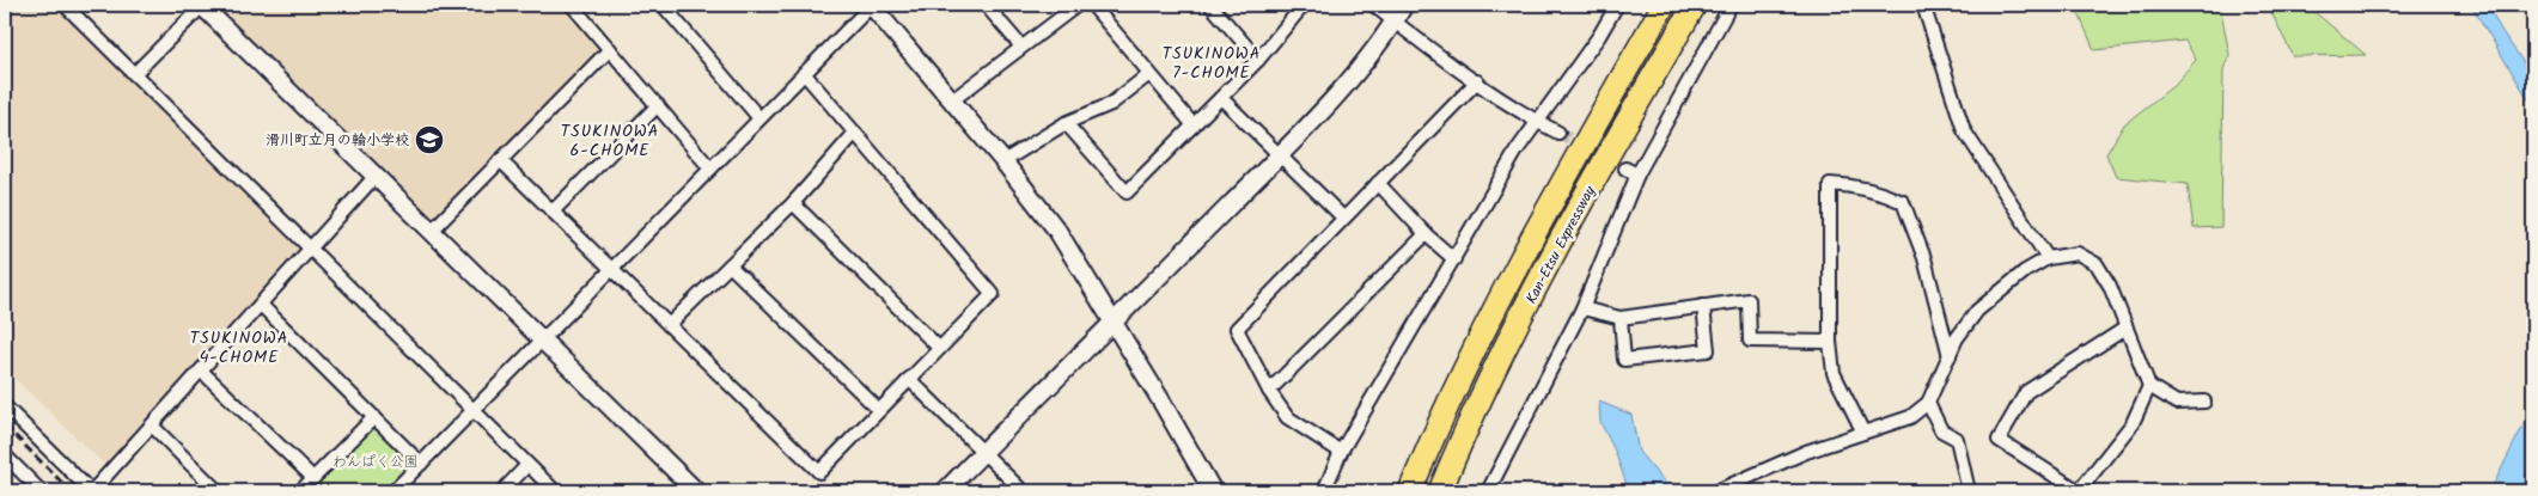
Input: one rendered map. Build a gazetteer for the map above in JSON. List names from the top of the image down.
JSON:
{
  "streets": {
    "highway": ["Kan-Etsu Expressway"]
  },
  "districts": ["TSUKINOWA 7-CHOME", "TSUKINOWA 6-CHOME", "TSUKINOWA 4-CHOME"],
  "parks": ["わんぱく公園"],
  "places": {
    "school or university": ["滑川町立月の輪小学校"]
  }
}
